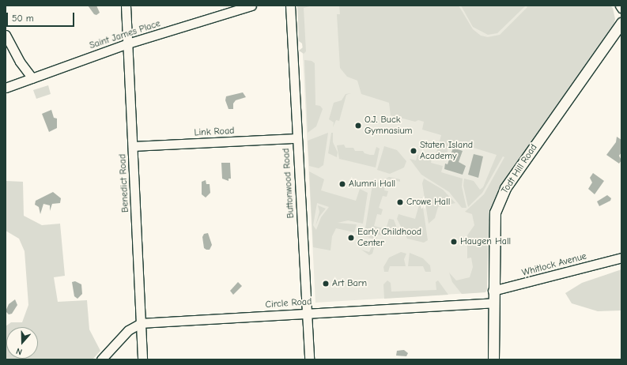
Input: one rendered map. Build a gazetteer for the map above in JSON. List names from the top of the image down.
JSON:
{
  "streets": {
    "street": [
      "Saint James Place",
      "Link Road",
      "Todt Hill Road",
      "Benedict Road",
      "Buttonwood Road",
      "Whitlock Avenue",
      "Circle Road"
    ]
  },
  "crossings": [
    ["Saint James Place", "Benedict Road"],
    ["Link Road", "Benedict Road"],
    ["Link Road", "Buttonwood Road"],
    ["Todt Hill Road", "Whitlock Avenue"],
    ["Todt Hill Road", "Circle Road"],
    ["Benedict Road", "Circle Road"],
    ["Buttonwood Road", "Circle Road"]
  ],
  "places": [
    "O.J. Buck Gymnasium",
    "Staten Island Academy",
    "Alumni Hall",
    "Crowe Hall",
    "Early Childhood Center",
    "Haugen Hall",
    "Art Barn"
  ],
  "scale_bar": "50 m",
  "north": "bottom"
}
